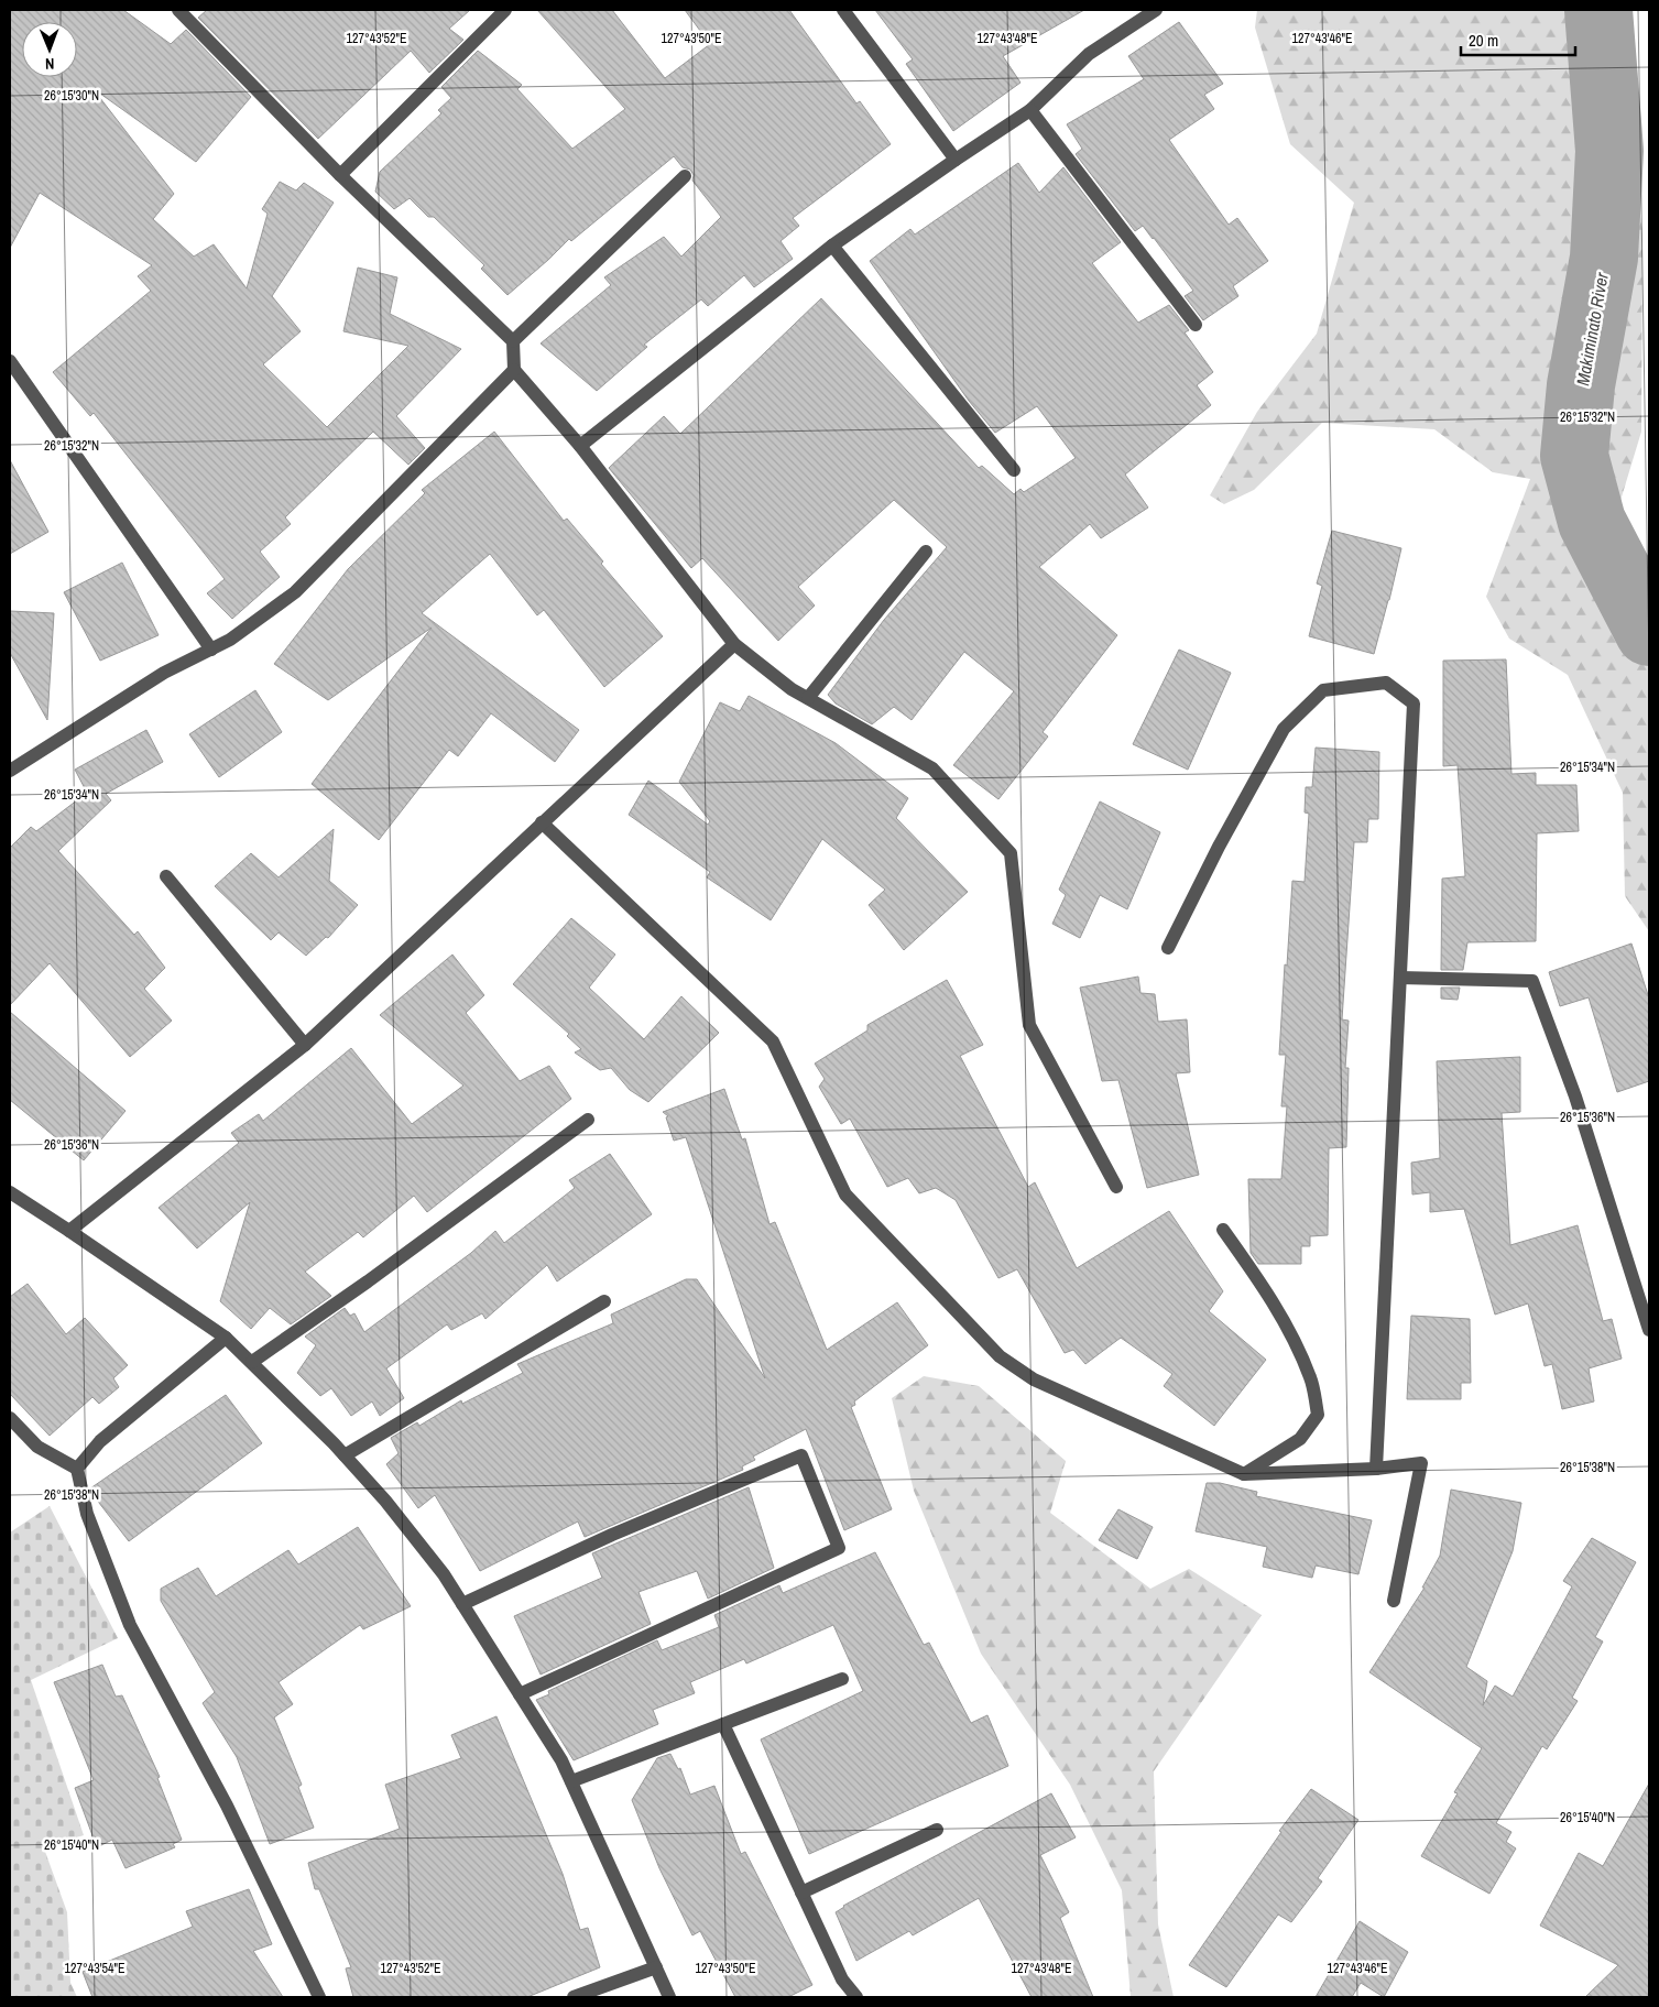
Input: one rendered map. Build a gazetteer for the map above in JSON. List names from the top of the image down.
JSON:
{
  "water": ["Makiminato River"],
  "scale_bar": "20 m",
  "north": "bottom",
  "coordinates": [
    "127°43'52\"E",
    "127°43'50\"E",
    "127°43'48\"E",
    "127°43'46\"E",
    "26°15'30\"N",
    "26°15'32\"N",
    "26°15'34\"N",
    "26°15'36\"N",
    "26°15'38\"N",
    "26°15'40\"N",
    "127°43'54\"E"
  ]
}
